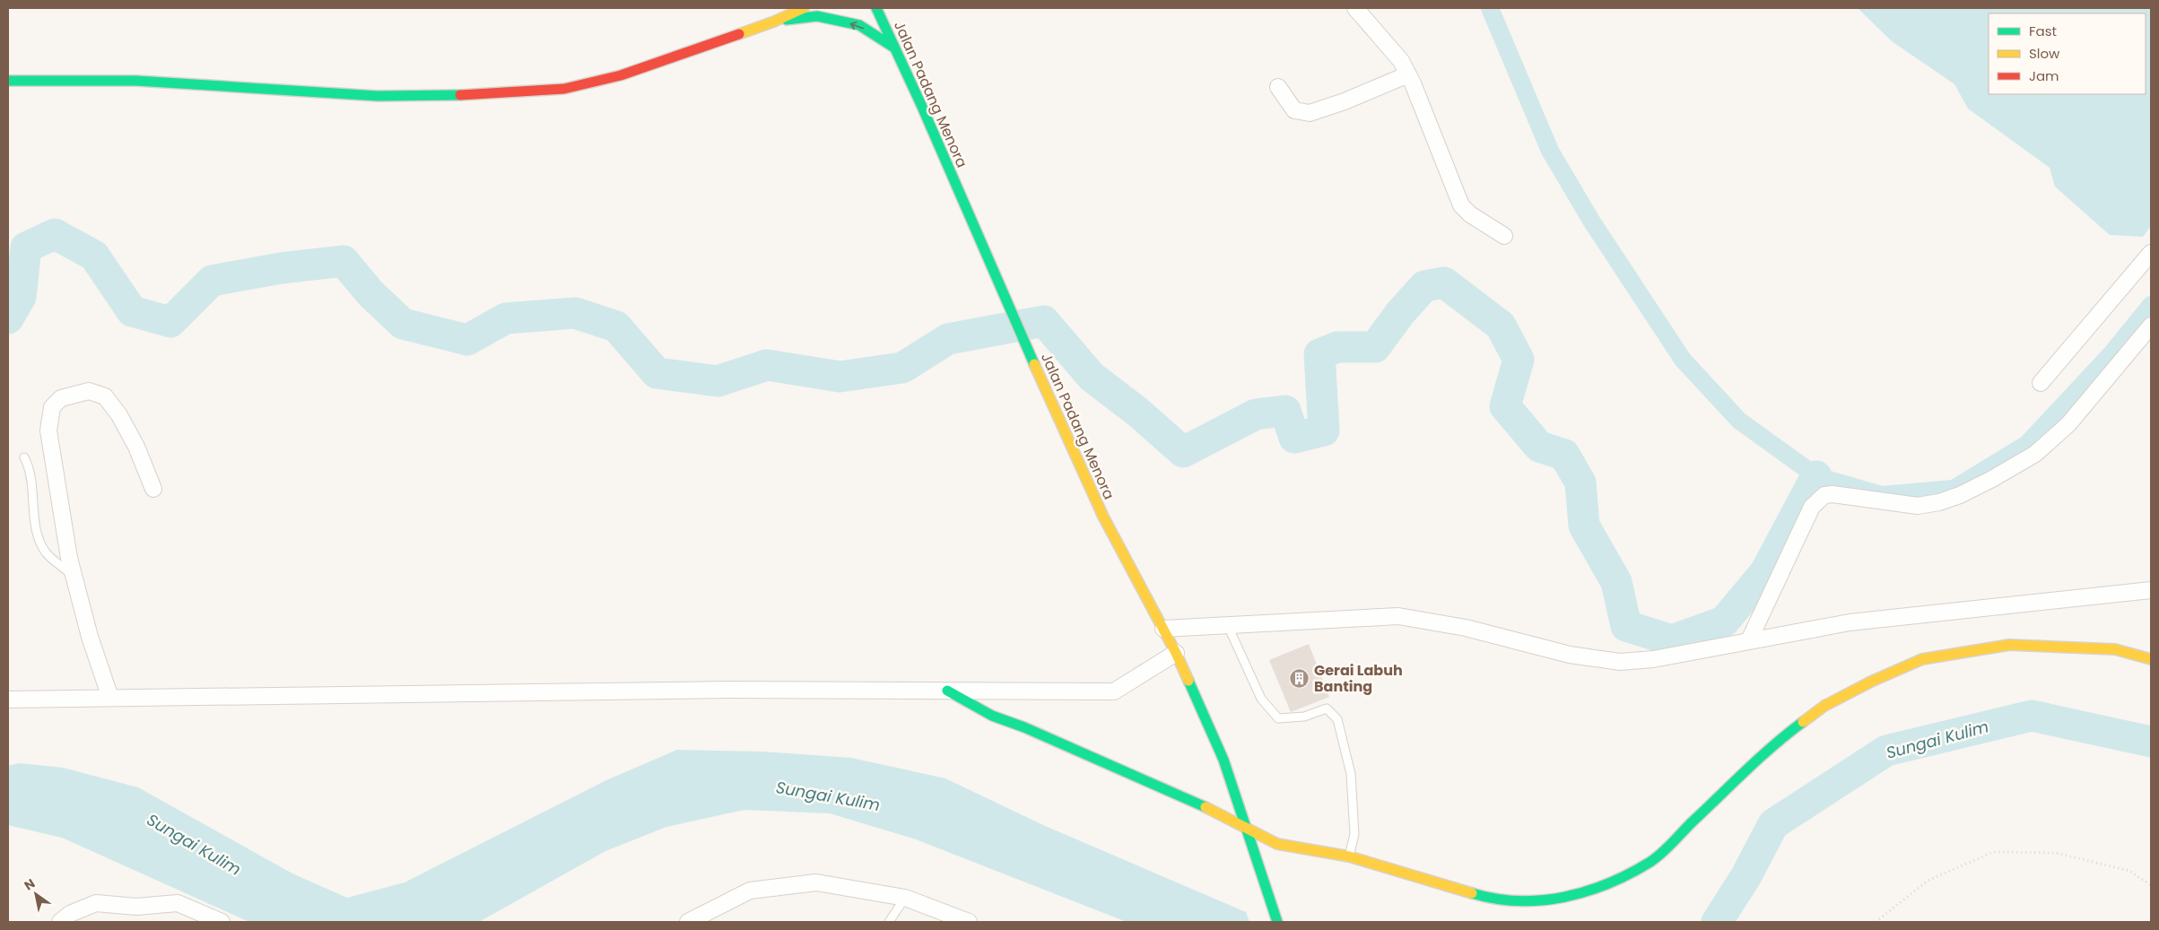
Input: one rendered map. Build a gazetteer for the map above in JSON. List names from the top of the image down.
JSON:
{
  "streets": {
    "street": ["Jalan Padang Menora"]
  },
  "water": ["Sungai Kulim"],
  "places": {
    "building": ["Gerai Labuh Banting"]
  },
  "legend": ["Fast", "Slow", "Jam"],
  "north": "top left"
}
